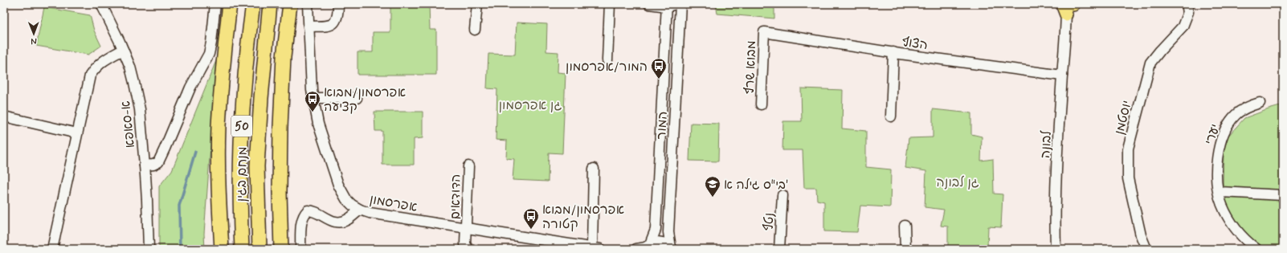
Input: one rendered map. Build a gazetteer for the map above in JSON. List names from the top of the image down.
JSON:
{
  "streets": {
    "highway": ["50", "מנחם בגין"],
    "street": [
      "הצוף",
      "מבוא שרף",
      "יוסטמן",
      "א-סאפא",
      "המור",
      "יערי",
      "לבונה",
      "הדודאים",
      "אפרסמון",
      "נטף"
    ]
  },
  "crossings": [
    ["הצוף", "מבוא שרף"],
    ["הצוף", "לבונה"],
    ["הדודאים", "אפרסמון"]
  ],
  "parks": ["גן אפרסמון", "גן לבונה"],
  "places": {
    "bus stop": ["המור/אפרסמון", "אפרסמון/מבוא קציעה", "אפרסמון/מבוא קטורה"],
    "school or university": ["בי\"ס גילה א'"]
  },
  "north": "bottom"
}
